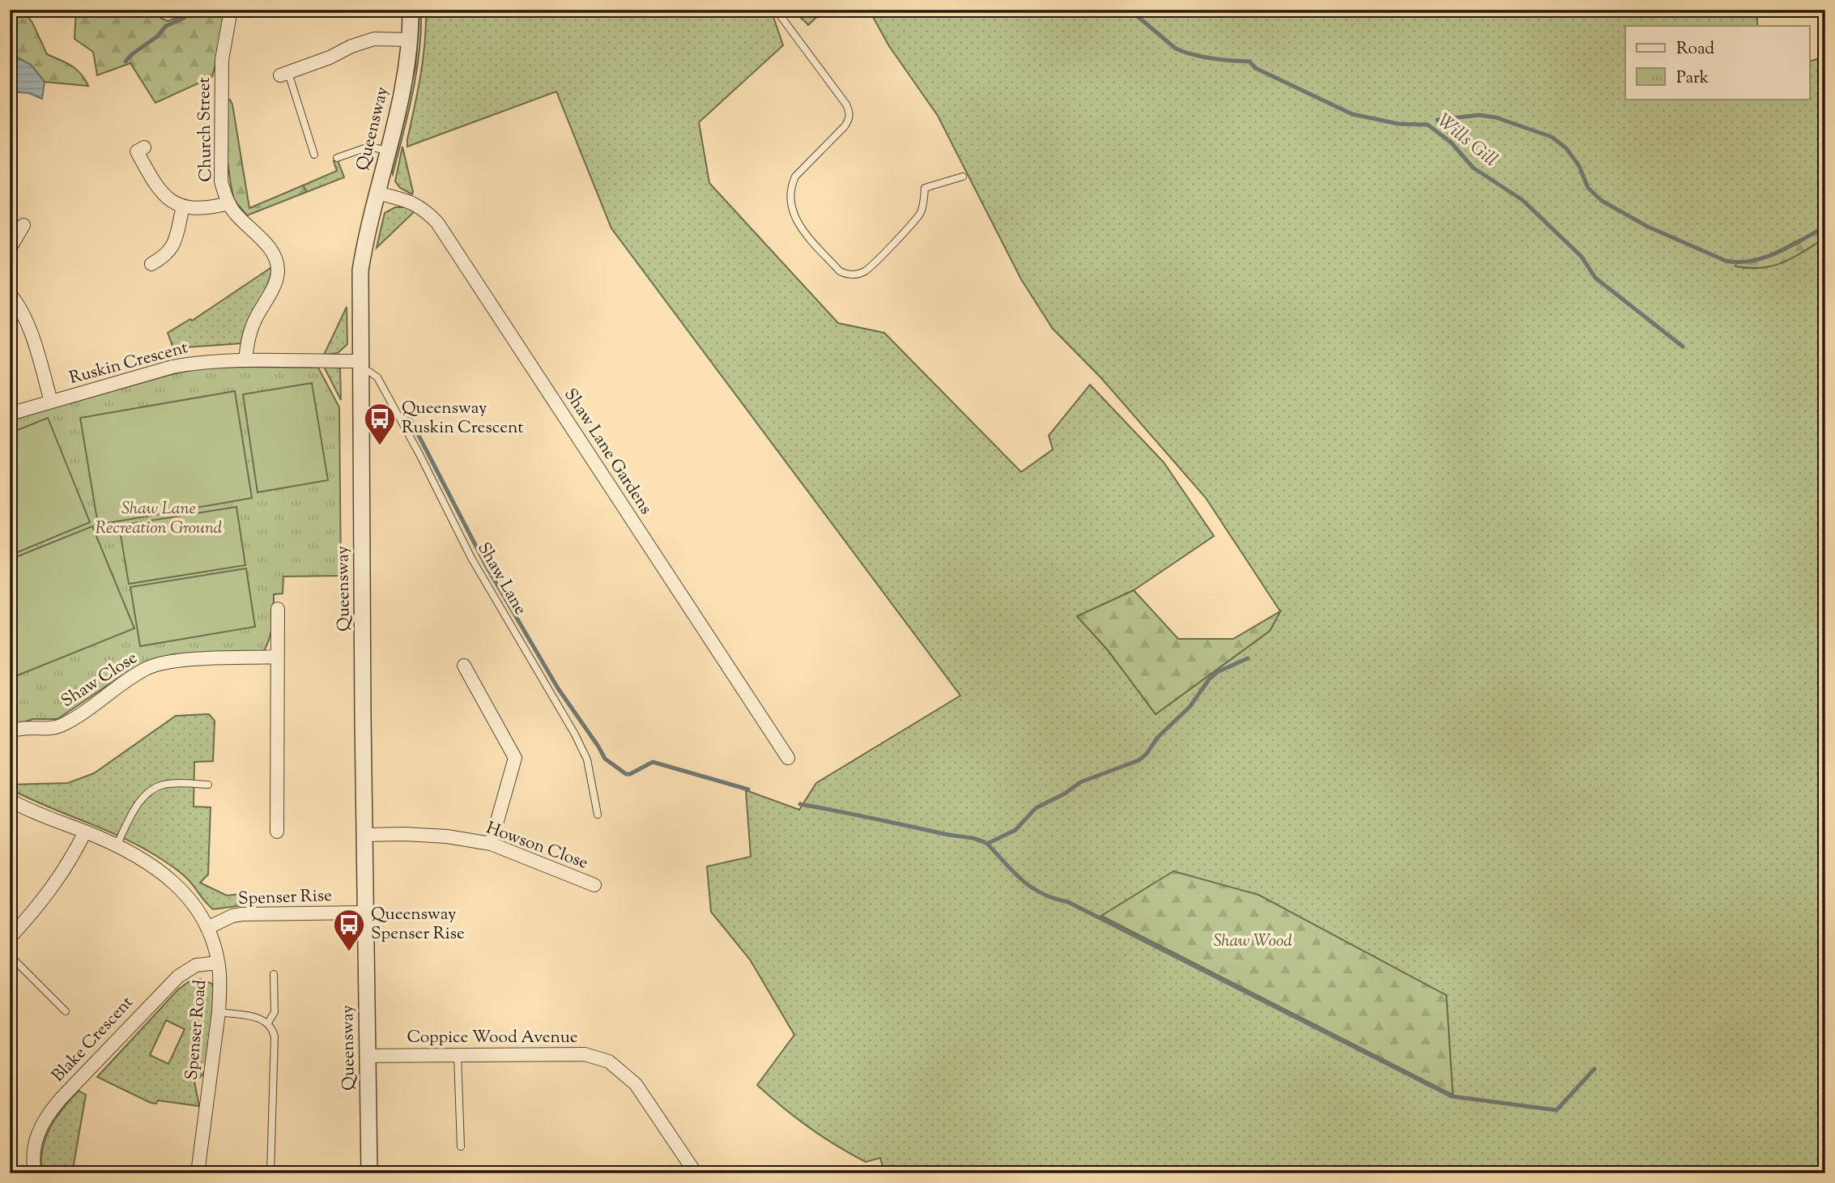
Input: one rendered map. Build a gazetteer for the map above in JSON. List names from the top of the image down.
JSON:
{
  "streets": {
    "street": [
      "Queensway",
      "Church Street",
      "Ruskin Crescent",
      "Shaw Lane Gardens",
      "Shaw Close",
      "Howson Close",
      "Spenser Rise",
      "Spenser Road",
      "Coppice Wood Avenue",
      "Blake Crescent"
    ],
    "lane": ["Shaw Lane"]
  },
  "crossings": [
    ["Queensway", "Ruskin Crescent"],
    ["Queensway", "Shaw Lane Gardens"],
    ["Queensway", "Shaw Lane"],
    ["Queensway", "Howson Close"],
    ["Queensway", "Spenser Rise"],
    ["Queensway", "Coppice Wood Avenue"],
    ["Church Street", "Ruskin Crescent"],
    ["Ruskin Crescent", "Shaw Lane"],
    ["Spenser Rise", "Spenser Road"],
    ["Spenser Road", "Blake Crescent"]
  ],
  "water": ["Wills Gill"],
  "parks": ["Shaw Lane Recreation Ground", "Shaw Wood"],
  "places": {
    "bus stop": ["Queensway Ruskin Crescent", "Queensway Spenser Rise"]
  },
  "legend": ["Road", "Park"]
}
